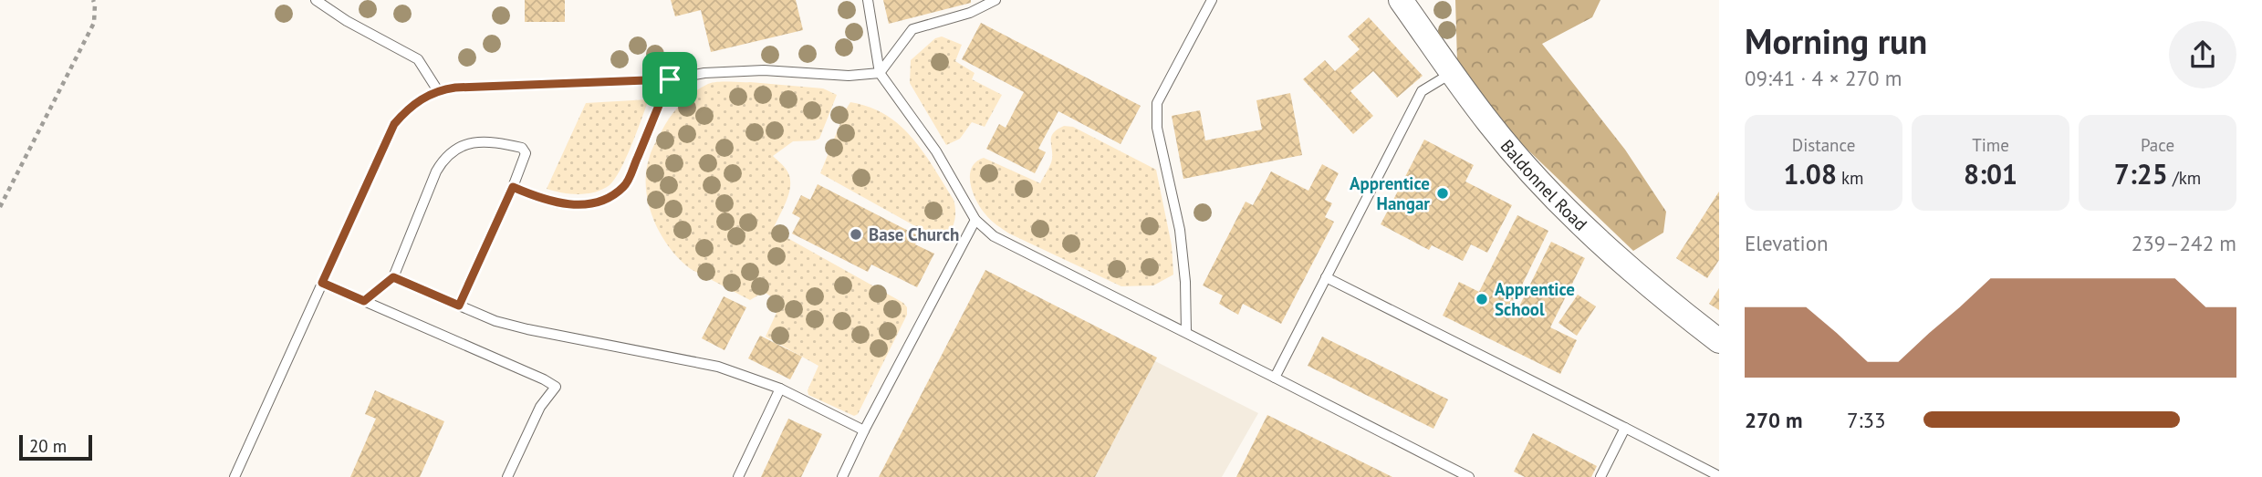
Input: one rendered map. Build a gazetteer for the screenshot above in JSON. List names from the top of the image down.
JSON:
{
  "streets": {
    "street": ["Baldonnel Road"]
  },
  "places": ["Apprentice Hangar", "Base Church", "Apprentice School"],
  "scale_bar": "20 m",
  "page": {
    "heading": ["Morning run", "09:41 · 4 × 270 m"],
    "stats": [
      ["Distance", "1.08 km"],
      ["Time", "8:01"],
      ["Pace", "7:25 /km"]
    ],
    "chart": ["Elevation", "239–242 m"],
    "list": [
      {
        "name": "270 m",
        "note": "7:33"
      }
    ],
    "scale": "20 m"
  }
}
